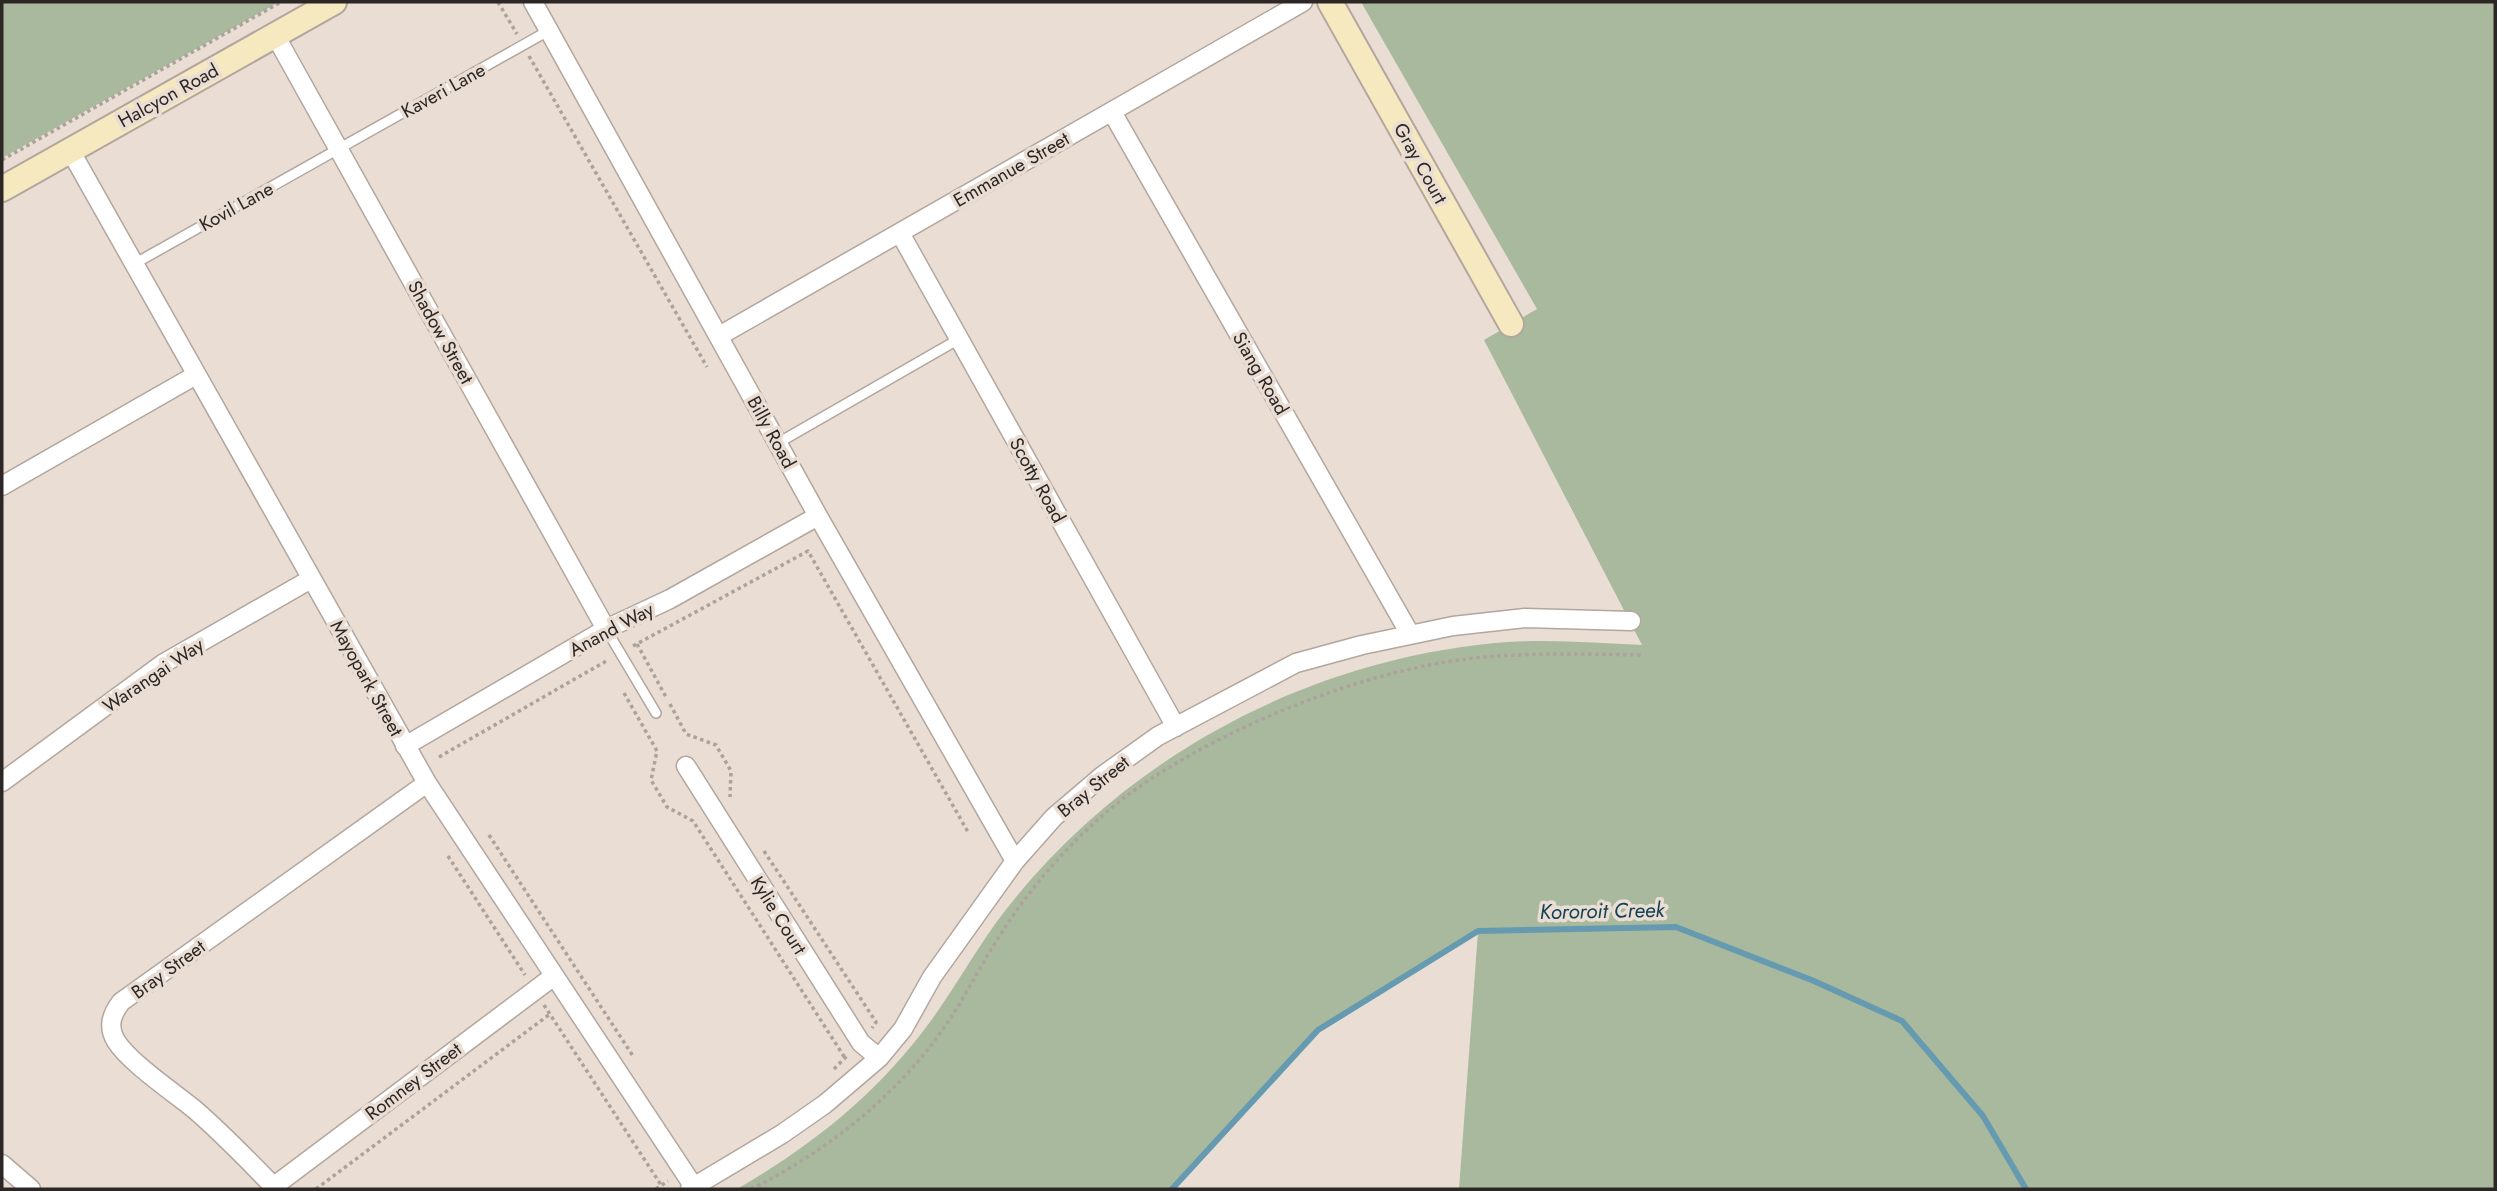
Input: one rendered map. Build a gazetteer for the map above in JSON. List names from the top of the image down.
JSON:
{
  "streets": {
    "street": [
      "Halcyon Road",
      "Gray Court",
      "Emmanue Street",
      "Shadow Street",
      "Siang Road",
      "Billy Road",
      "Scotty Road",
      "Anand Way",
      "Warangai Way",
      "Mayopark Street",
      "Bray Street",
      "Kylie Court",
      "Romney Street"
    ],
    "lane": ["Kaveri Lane", "Kovil Lane"]
  },
  "crossings": [
    ["Kaveri Lane", "Kovil Lane"],
    ["Kaveri Lane", "Shadow Street"],
    ["Kaveri Lane", "Billy Road"],
    ["Halcyon Road", "Shadow Street"],
    ["Halcyon Road", "Mayopark Street"],
    ["Emmanue Street", "Siang Road"],
    ["Emmanue Street", "Billy Road"],
    ["Emmanue Street", "Scotty Road"],
    ["Kovil Lane", "Shadow Street"],
    ["Kovil Lane", "Mayopark Street"],
    ["Shadow Street", "Anand Way"],
    ["Siang Road", "Bray Street"],
    ["Billy Road", "Anand Way"],
    ["Billy Road", "Bray Street"],
    ["Scotty Road", "Bray Street"],
    ["Anand Way", "Mayopark Street"],
    ["Warangai Way", "Mayopark Street"],
    ["Mayopark Street", "Bray Street"],
    ["Mayopark Street", "Romney Street"],
    ["Bray Street", "Kylie Court"],
    ["Bray Street", "Romney Street"]
  ],
  "water": ["Kororoit Creek"]
}
